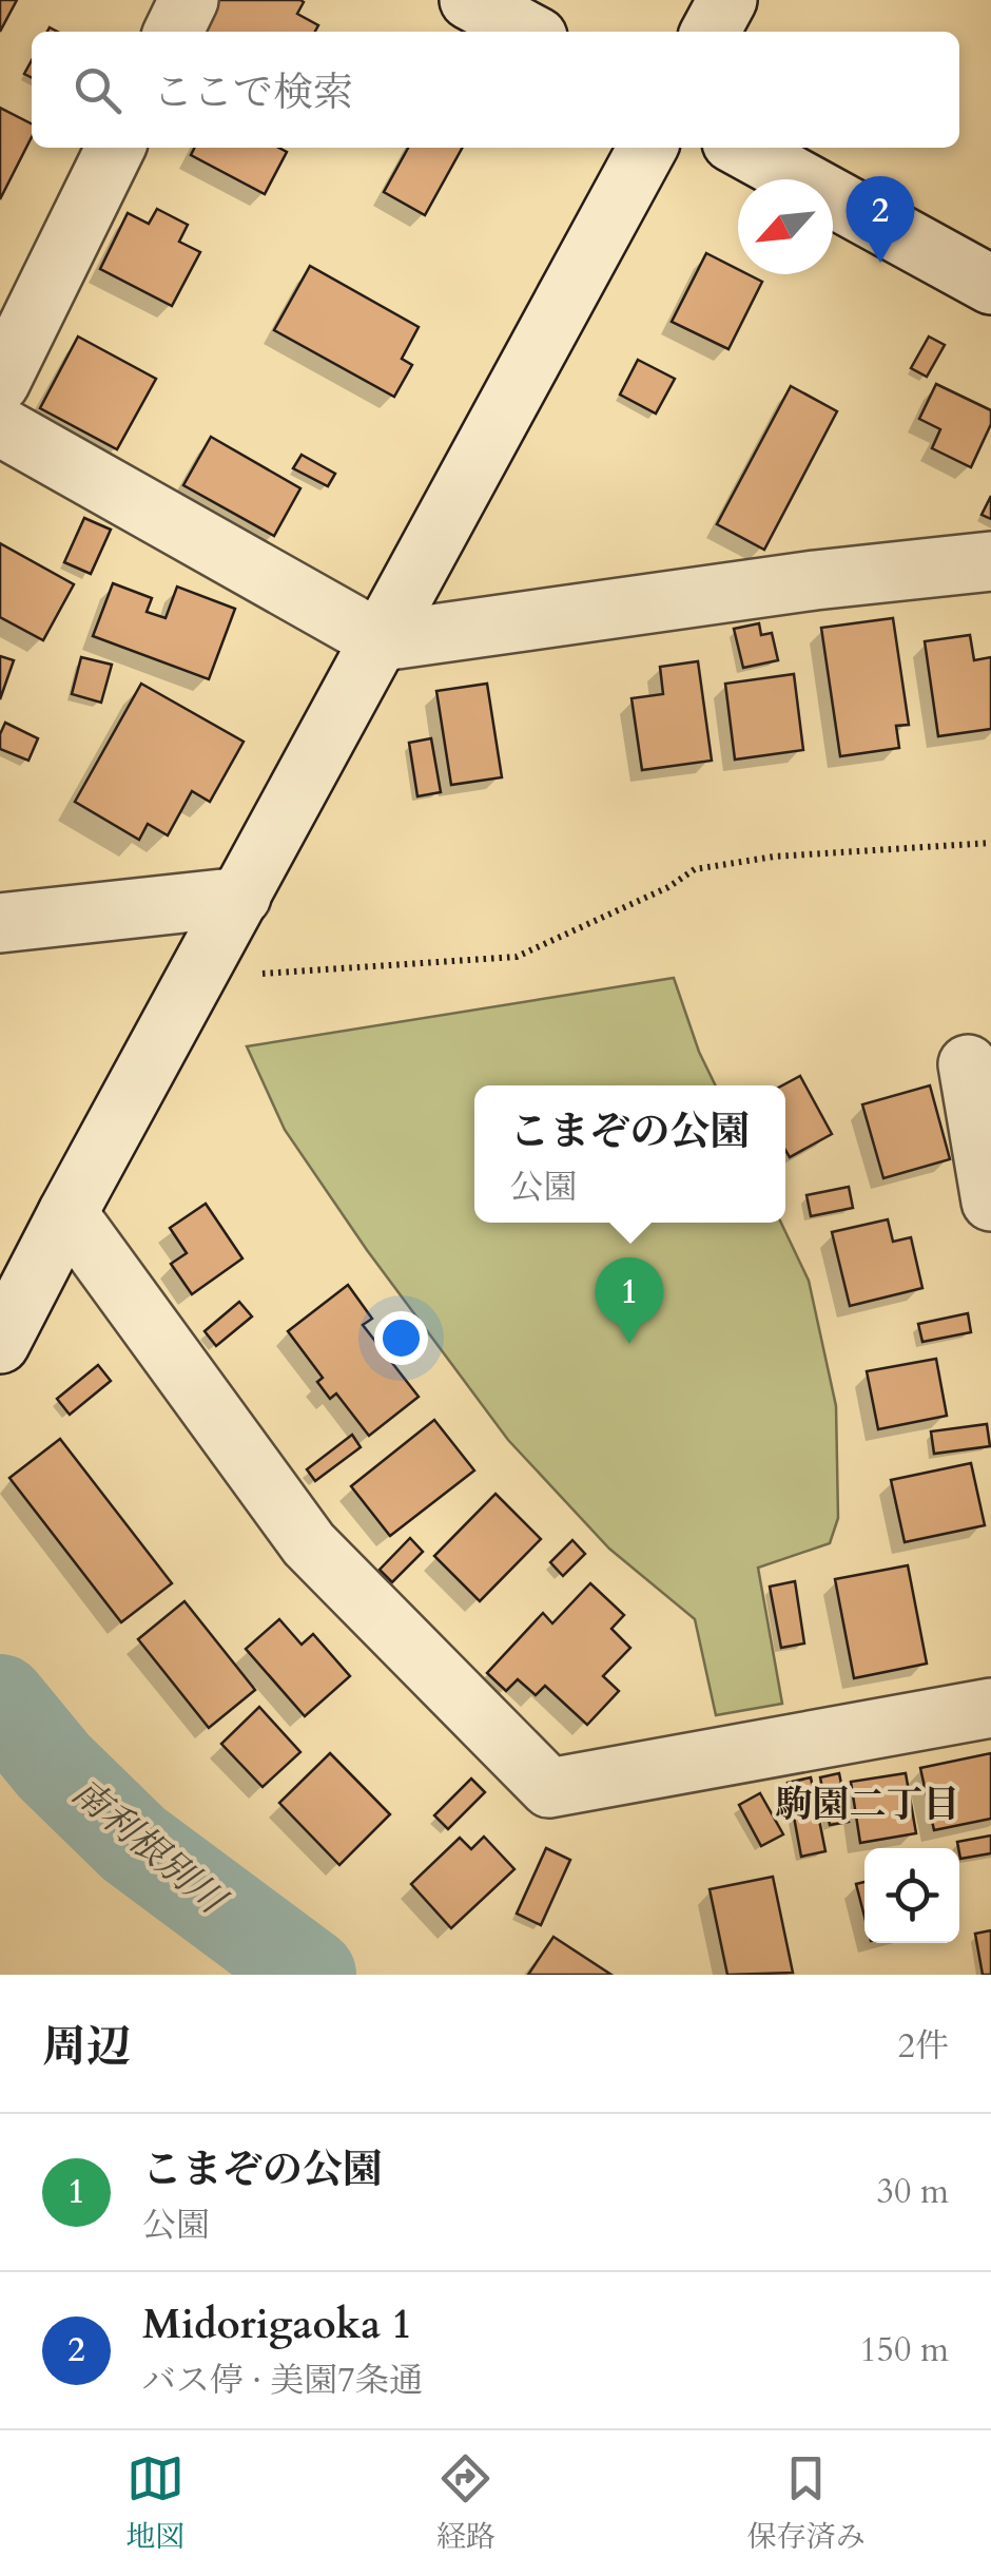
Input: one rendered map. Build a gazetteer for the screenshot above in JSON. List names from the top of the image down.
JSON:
{
  "districts": ["駒園二丁目"],
  "water": ["南利根別川"],
  "north": "bottom left",
  "page": {
    "search": "ここで検索",
    "pins": ["2", "1"],
    "popup": ["こまぞの公園", "公園"],
    "heading": ["周辺", "2件"],
    "list": [
      {
        "mark": "1",
        "name": "こまぞの公園",
        "note": "公園",
        "value": "30 m"
      },
      {
        "mark": "2",
        "name": "Midorigaoka 1",
        "note": "バス停 · 美園7条通",
        "value": "150 m"
      }
    ],
    "nav": ["地図", "経路", "保存済み"]
  }
}
